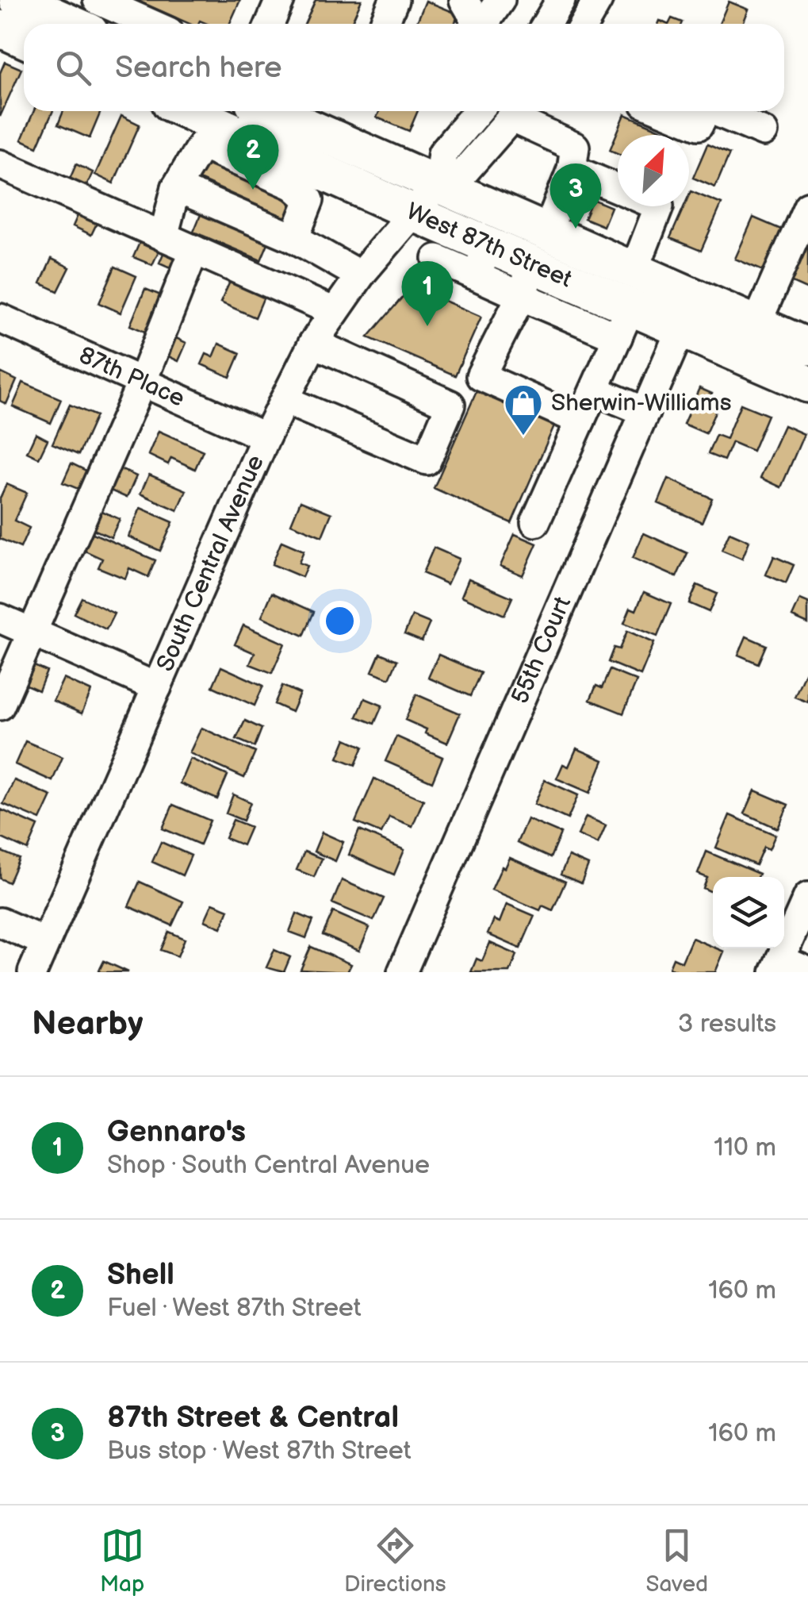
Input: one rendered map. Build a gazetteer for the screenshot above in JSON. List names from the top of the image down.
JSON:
{
  "streets": {
    "main road": ["West 87th Street"],
    "street": ["87th Place", "South Central Avenue", "55th Court"]
  },
  "crossings": [
    ["West 87th Street", "South Central Avenue"],
    ["West 87th Street", "55th Court"],
    ["87th Place", "South Central Avenue"]
  ],
  "places": {
    "shop": ["Sherwin-Williams"]
  },
  "north": "top right",
  "page": {
    "search": "Search here",
    "pins": ["2", "3", "1"],
    "heading": ["Nearby", "3 results"],
    "list": [
      {
        "mark": "1",
        "name": "Gennaro's",
        "note": "Shop · South Central Avenue",
        "value": "110 m"
      },
      {
        "mark": "2",
        "name": "Shell",
        "note": "Fuel · West 87th Street",
        "value": "160 m"
      },
      {
        "mark": "3",
        "name": "87th Street & Central",
        "note": "Bus stop · West 87th Street",
        "value": "160 m"
      }
    ],
    "nav": ["Map", "Directions", "Saved"]
  }
}
